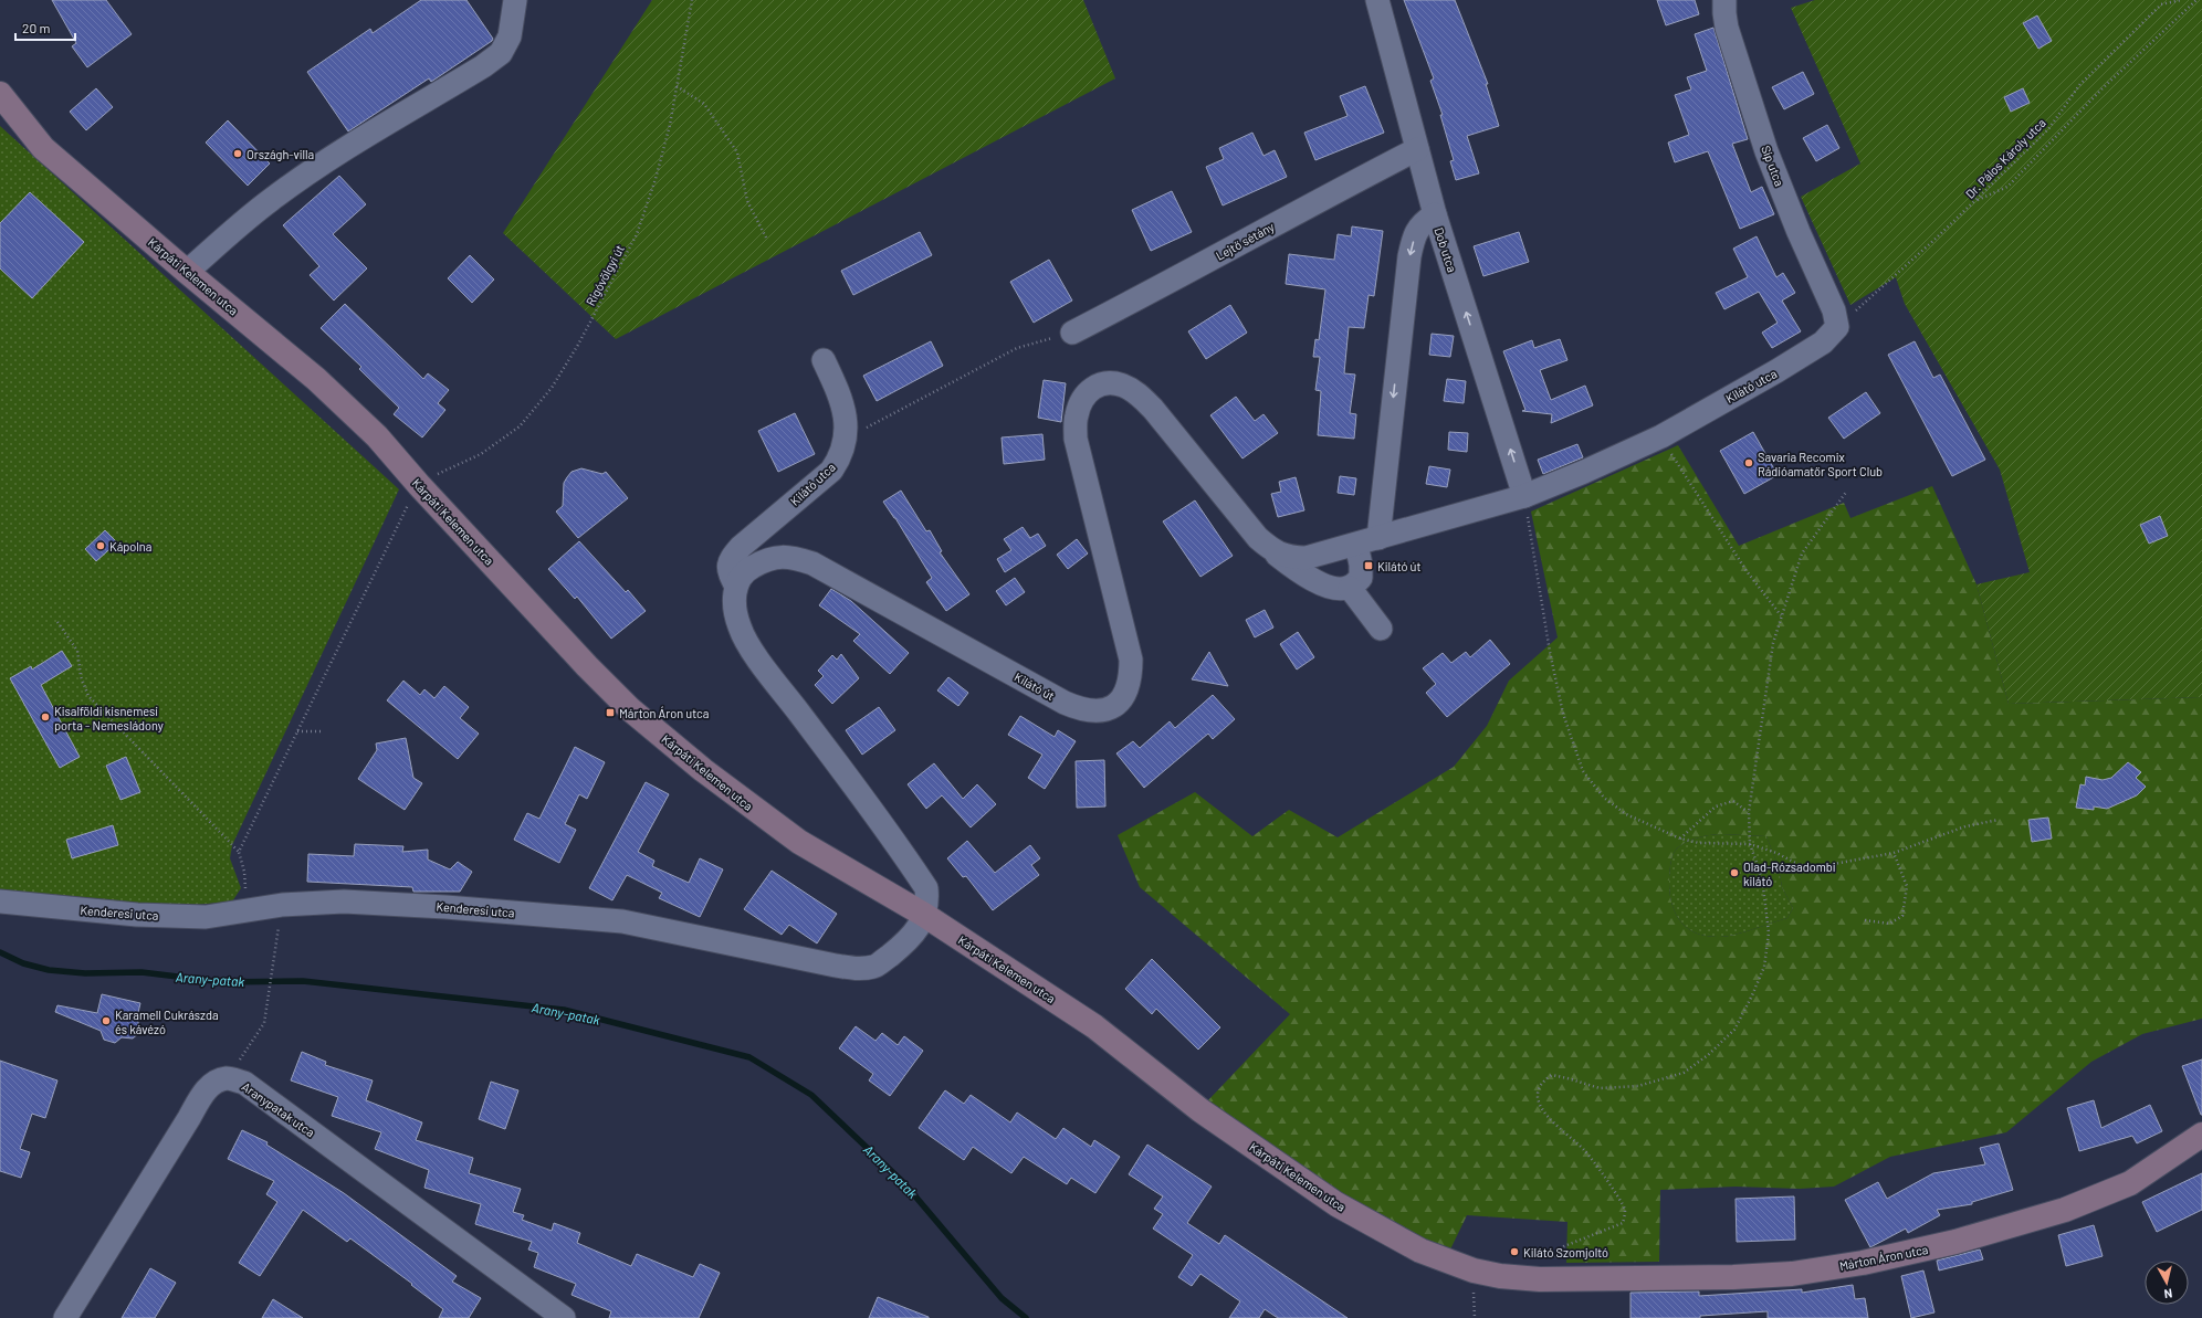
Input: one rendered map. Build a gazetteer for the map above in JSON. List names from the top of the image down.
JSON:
{
  "streets": {
    "street": [
      "Síp utca",
      "Lejtő sétány",
      "Dob utca",
      "Kárpáti Kelemen utca",
      "Kilátó utca",
      "Kilátó út",
      "Kenderesi utca",
      "Aranypatak utca",
      "Márton Áron utca"
    ],
    "path": ["Dr. Pálos Károly utca", "Rigóvölgyi út"]
  },
  "crossings": [
    ["Dr. Pálos Károly utca", "Síp utca"],
    ["Dr. Pálos Károly utca", "Kilátó utca"],
    ["Síp utca", "Kilátó utca"],
    ["Lejtő sétány", "Dob utca"],
    ["Dob utca", "Kilátó út"],
    ["Rigóvölgyi út", "Kárpáti Kelemen utca"],
    ["Kárpáti Kelemen utca", "Kenderesi utca"],
    ["Kárpáti Kelemen utca", "Márton Áron utca"],
    ["Kilátó utca", "Kilátó út"]
  ],
  "one_way": ["Dob utca"],
  "water": ["Arany-patak"],
  "places": {
    "other": [
      "Országh-villa",
      "Savaria Recomix Rádióamatőr Sport Club",
      "Kápolna",
      "Kisalföldi kisnemesi porta - Nemesládony",
      "Olad-Rózsadombi kilátó",
      "Karamell Cukrászda és kávézó",
      "Kilátó Szomjoltó"
    ],
    "transit": ["Kilátó út", "Márton Áron utca"]
  },
  "scale_bar": "20 m",
  "north": "bottom"
}
